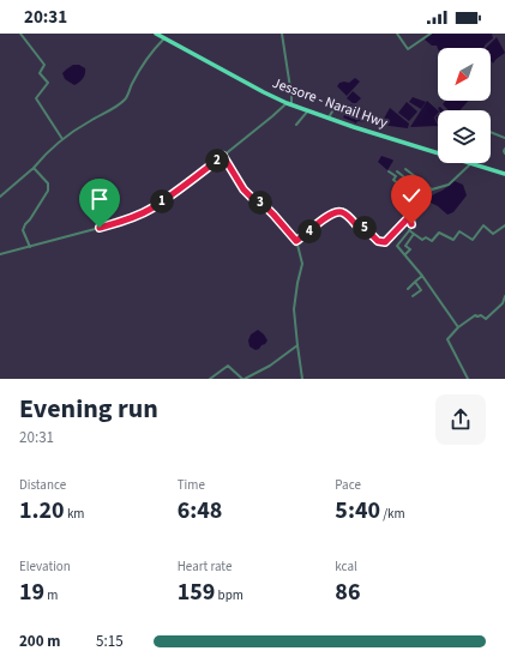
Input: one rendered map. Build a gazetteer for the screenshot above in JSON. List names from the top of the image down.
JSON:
{
  "streets": {
    "highway": ["Jessore - Narail Hwy"]
  },
  "north": "bottom left",
  "page": {
    "status": "20:31",
    "pins": [
      "2",
      "1",
      "3",
      "5",
      "4"
    ],
    "heading": ["Evening run", "20:31"],
    "stats": [
      ["Distance", "1.20 km"],
      ["Time", "6:48"],
      ["Pace", "5:40 /km"],
      ["Elevation", "19 m"],
      ["Heart rate", "159 bpm"],
      ["kcal", "86"]
    ],
    "list": [
      {
        "name": "200 m",
        "note": "5:15"
      }
    ]
  }
}
